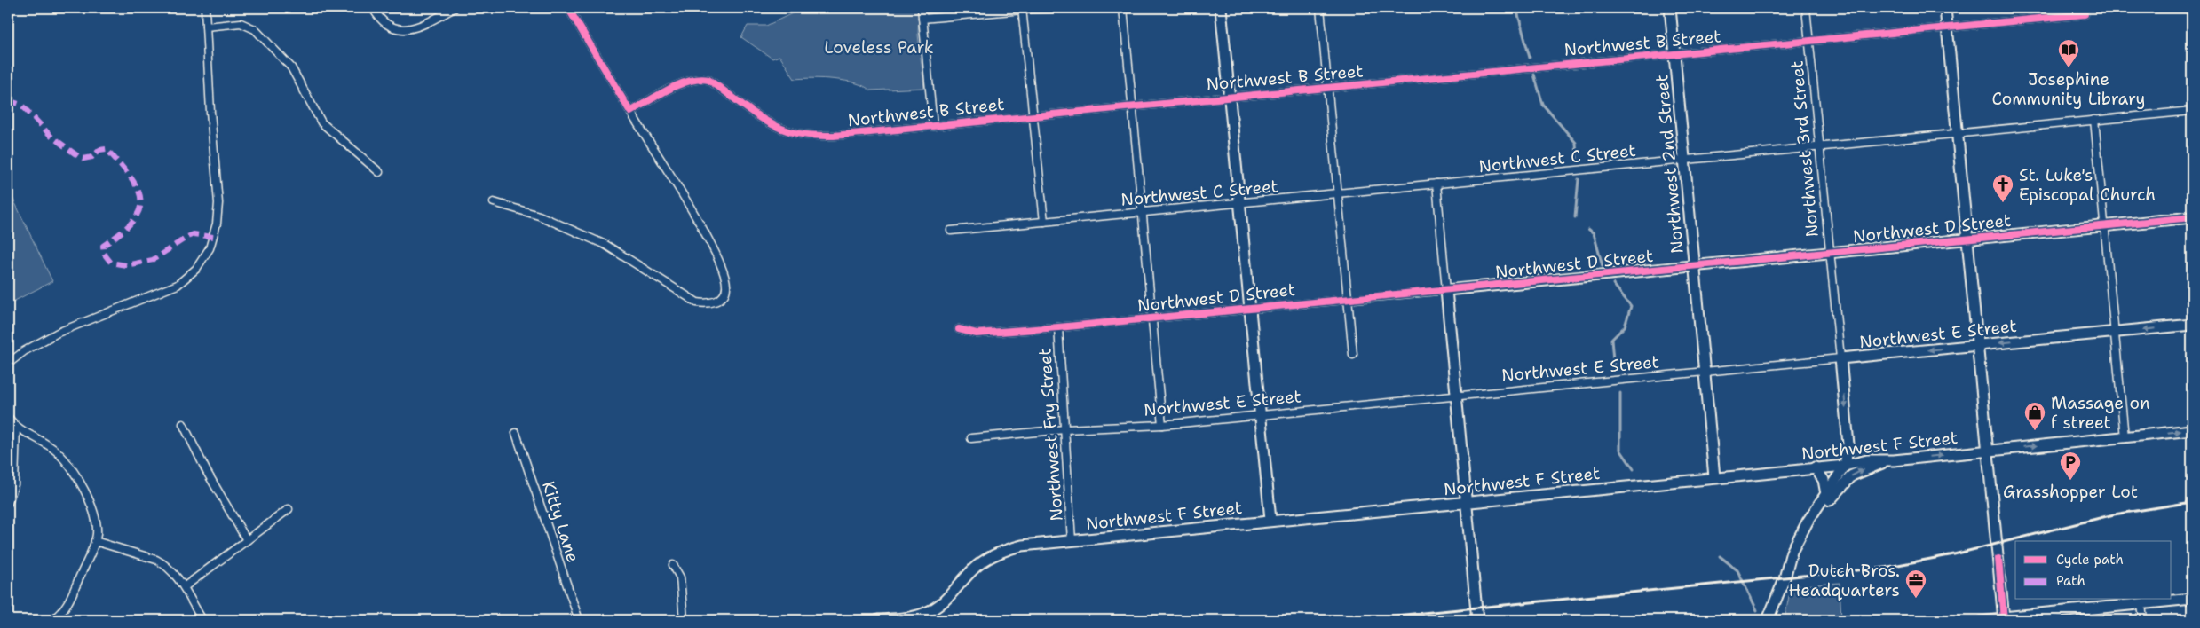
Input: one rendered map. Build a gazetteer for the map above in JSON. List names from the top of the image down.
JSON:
{
  "streets": {
    "street": [
      "Northwest B Street",
      "Northwest 3rd Street",
      "Northwest C Street",
      "Northwest 2nd Street",
      "Northwest D Street",
      "Northwest E Street",
      "Northwest Fry Street",
      "Northwest F Street",
      "Kitty Lane"
    ]
  },
  "crossings": [
    ["Northwest B Street", "Northwest 3rd Street"],
    ["Northwest B Street", "Northwest 2nd Street"],
    ["Northwest 3rd Street", "Northwest C Street"],
    ["Northwest 3rd Street", "Northwest D Street"],
    ["Northwest 3rd Street", "Northwest E Street"],
    ["Northwest 3rd Street", "Northwest F Street"],
    ["Northwest C Street", "Northwest 2nd Street"],
    ["Northwest 2nd Street", "Northwest D Street"],
    ["Northwest 2nd Street", "Northwest E Street"],
    ["Northwest 2nd Street", "Northwest F Street"],
    ["Northwest D Street", "Northwest Fry Street"],
    ["Northwest E Street", "Northwest Fry Street"],
    ["Northwest Fry Street", "Northwest F Street"]
  ],
  "parks": ["Loveless Park"],
  "places": {
    "library": ["Josephine Community Library"],
    "church": ["St. Luke's Episcopal Church"],
    "shop": ["Massage on f street"],
    "parking": ["Grasshopper Lot"],
    "office": ["Dutch Bros. Headquarters"]
  },
  "legend": ["Cycle path", "Path"]
}
